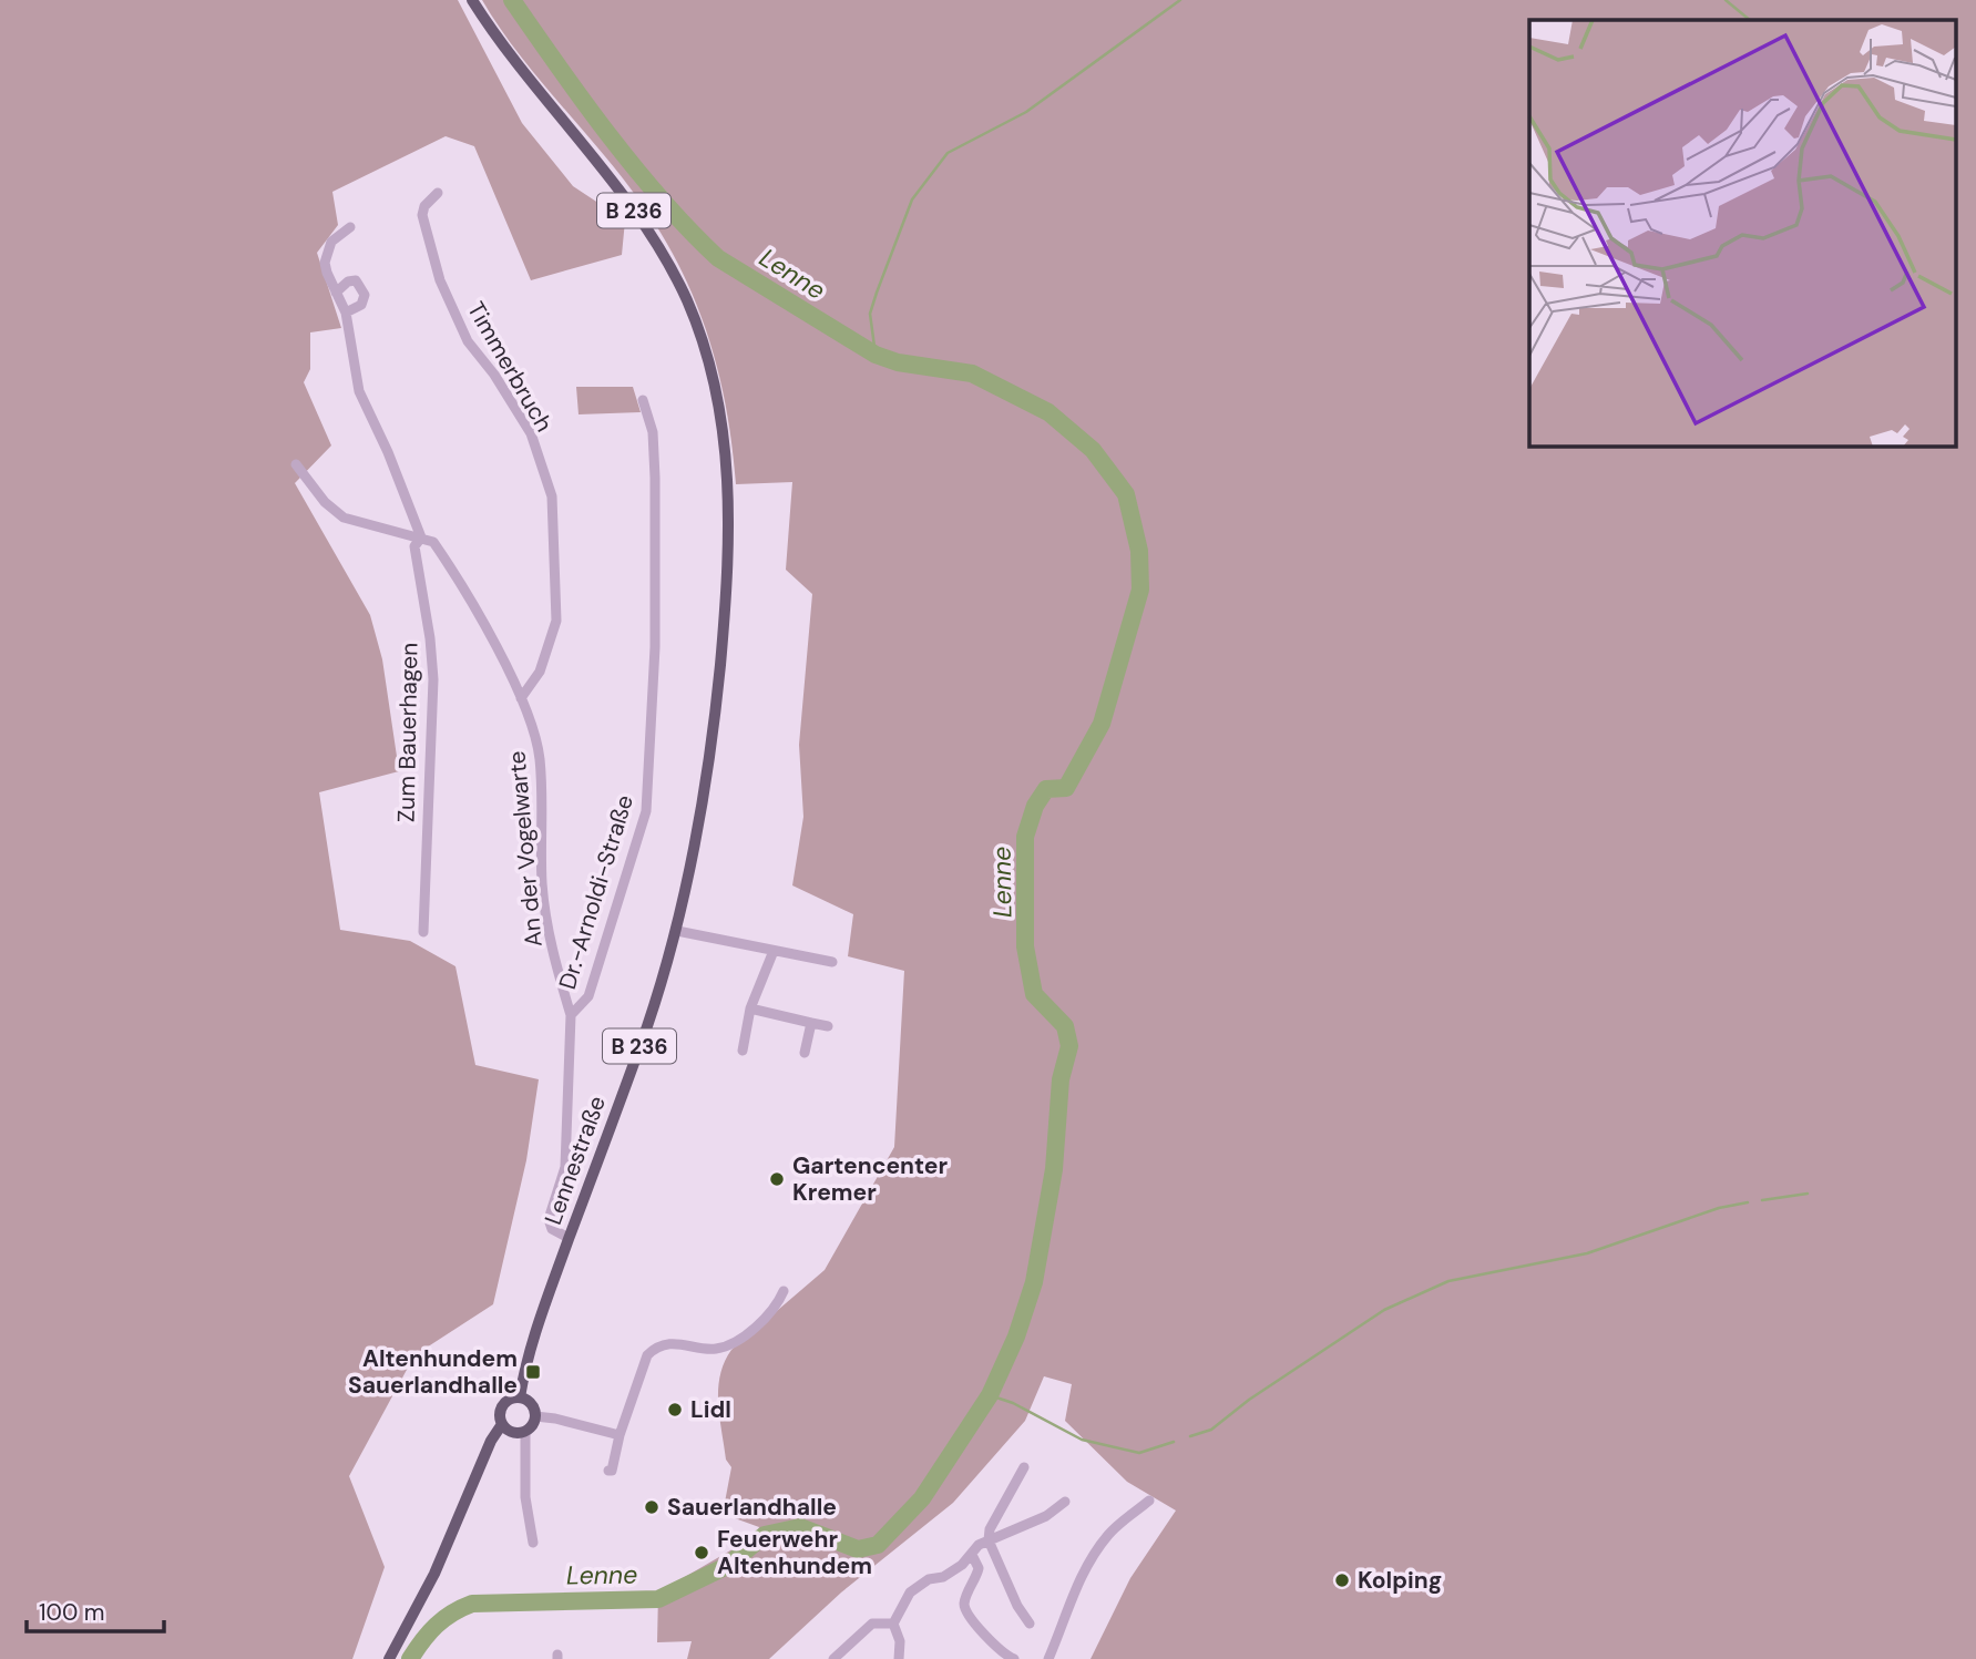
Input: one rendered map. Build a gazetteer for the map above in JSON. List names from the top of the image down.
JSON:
{
  "streets": {
    "main road": ["B 236", "Lennestraße"],
    "street": [
      "Timmerbruch",
      "Zum Bauerhagen",
      "An der Vogelwarte",
      "Dr.-Arnoldi-Straße"
    ]
  },
  "crossings": [
    ["B 236", "Lennestraße"],
    ["Timmerbruch", "An der Vogelwarte"],
    ["Zum Bauerhagen", "An der Vogelwarte"],
    ["An der Vogelwarte", "Dr.-Arnoldi-Straße"],
    ["Dr.-Arnoldi-Straße", "Lennestraße"]
  ],
  "water": ["Lenne"],
  "places": {
    "other": [
      "Gartencenter Kremer",
      "Lidl",
      "Sauerlandhalle",
      "Feuerwehr Altenhundem",
      "Kolping"
    ],
    "transit": ["Altenhundem Sauerlandhalle"]
  },
  "scale_bar": "100 m"
}
